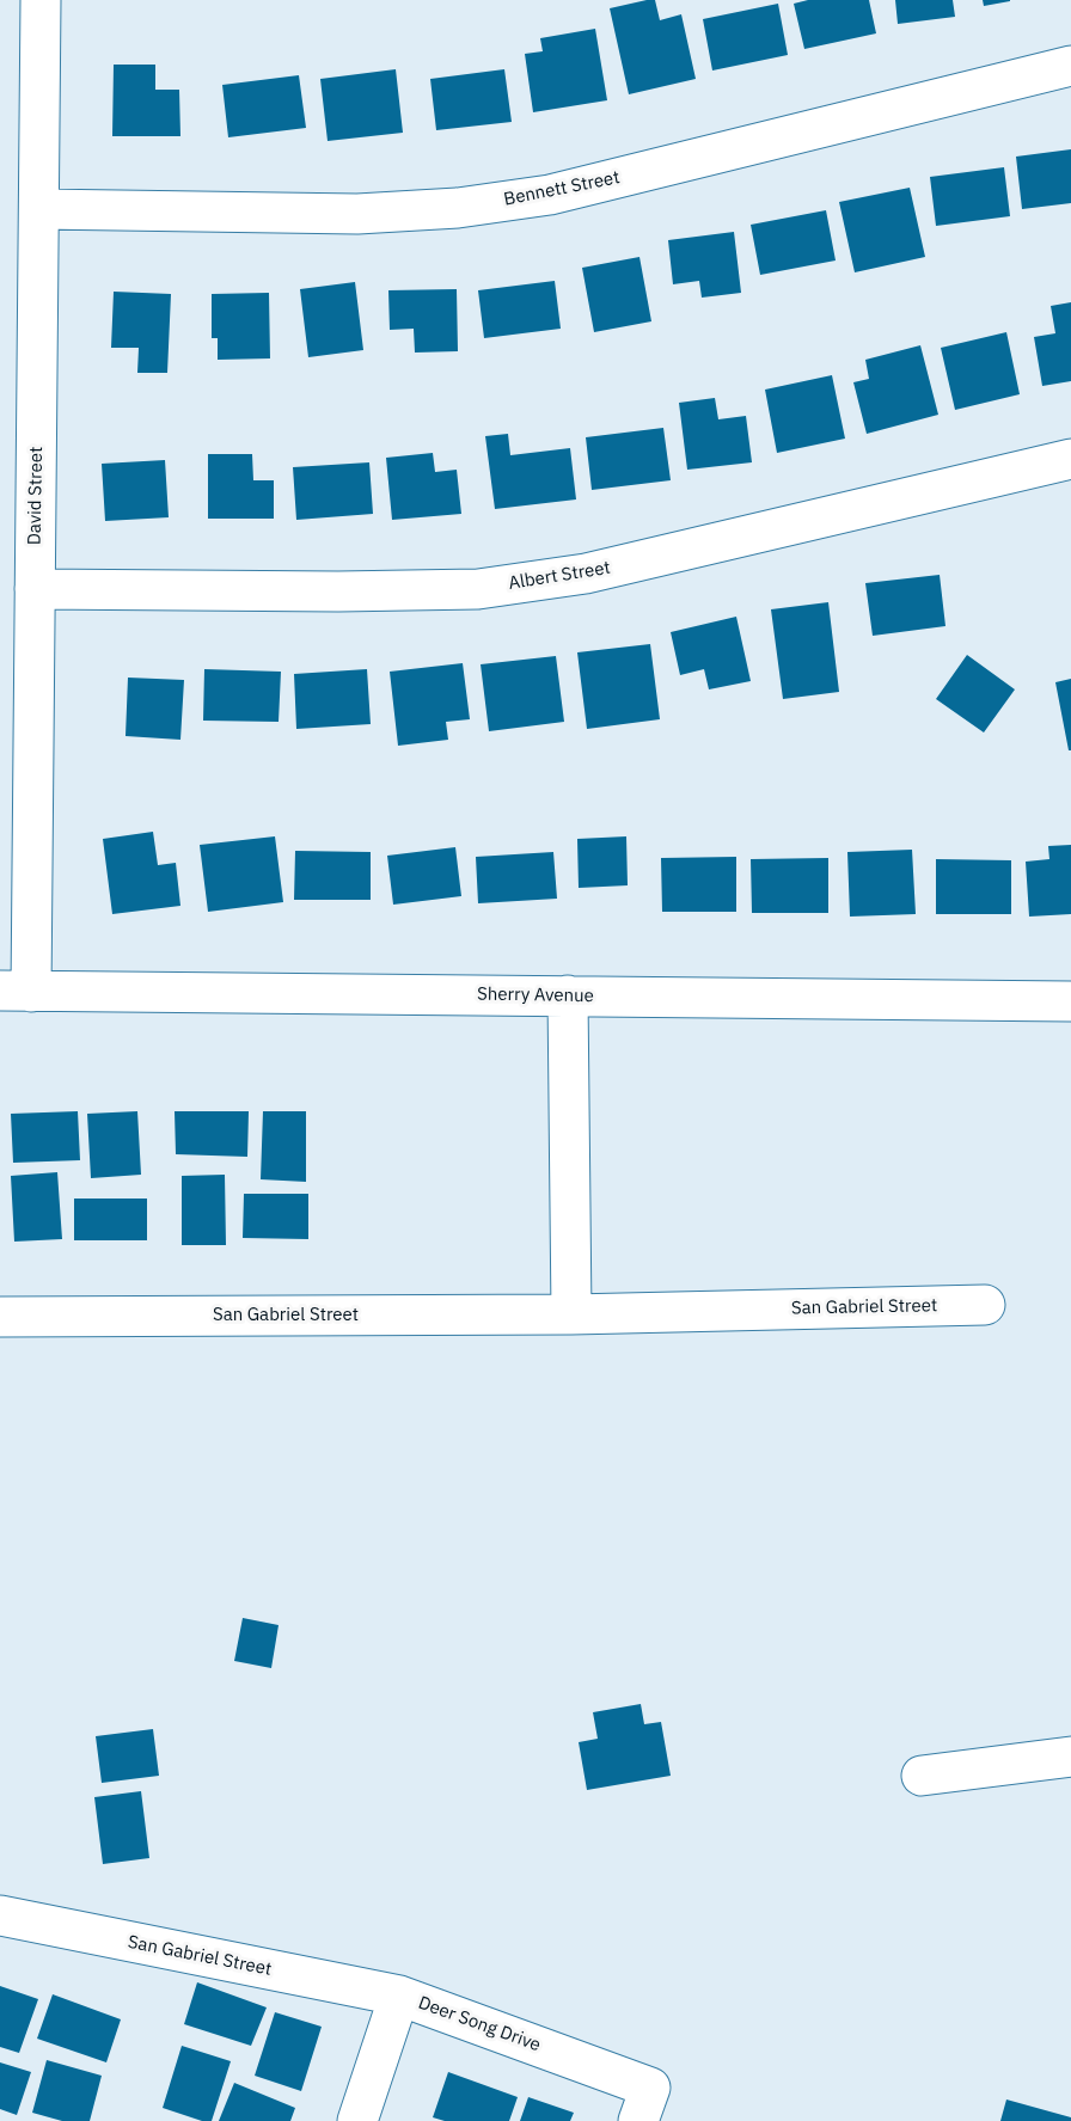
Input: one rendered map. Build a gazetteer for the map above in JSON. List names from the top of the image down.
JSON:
{
  "streets": {
    "street": [
      "Bennett Street",
      "David Street",
      "Albert Street",
      "Sherry Avenue",
      "San Gabriel Street",
      "Deer Song Drive"
    ]
  },
  "crossings": [
    ["Bennett Street", "David Street"],
    ["David Street", "Albert Street"],
    ["David Street", "Sherry Avenue"],
    ["San Gabriel Street", "Deer Song Drive"]
  ]
}
